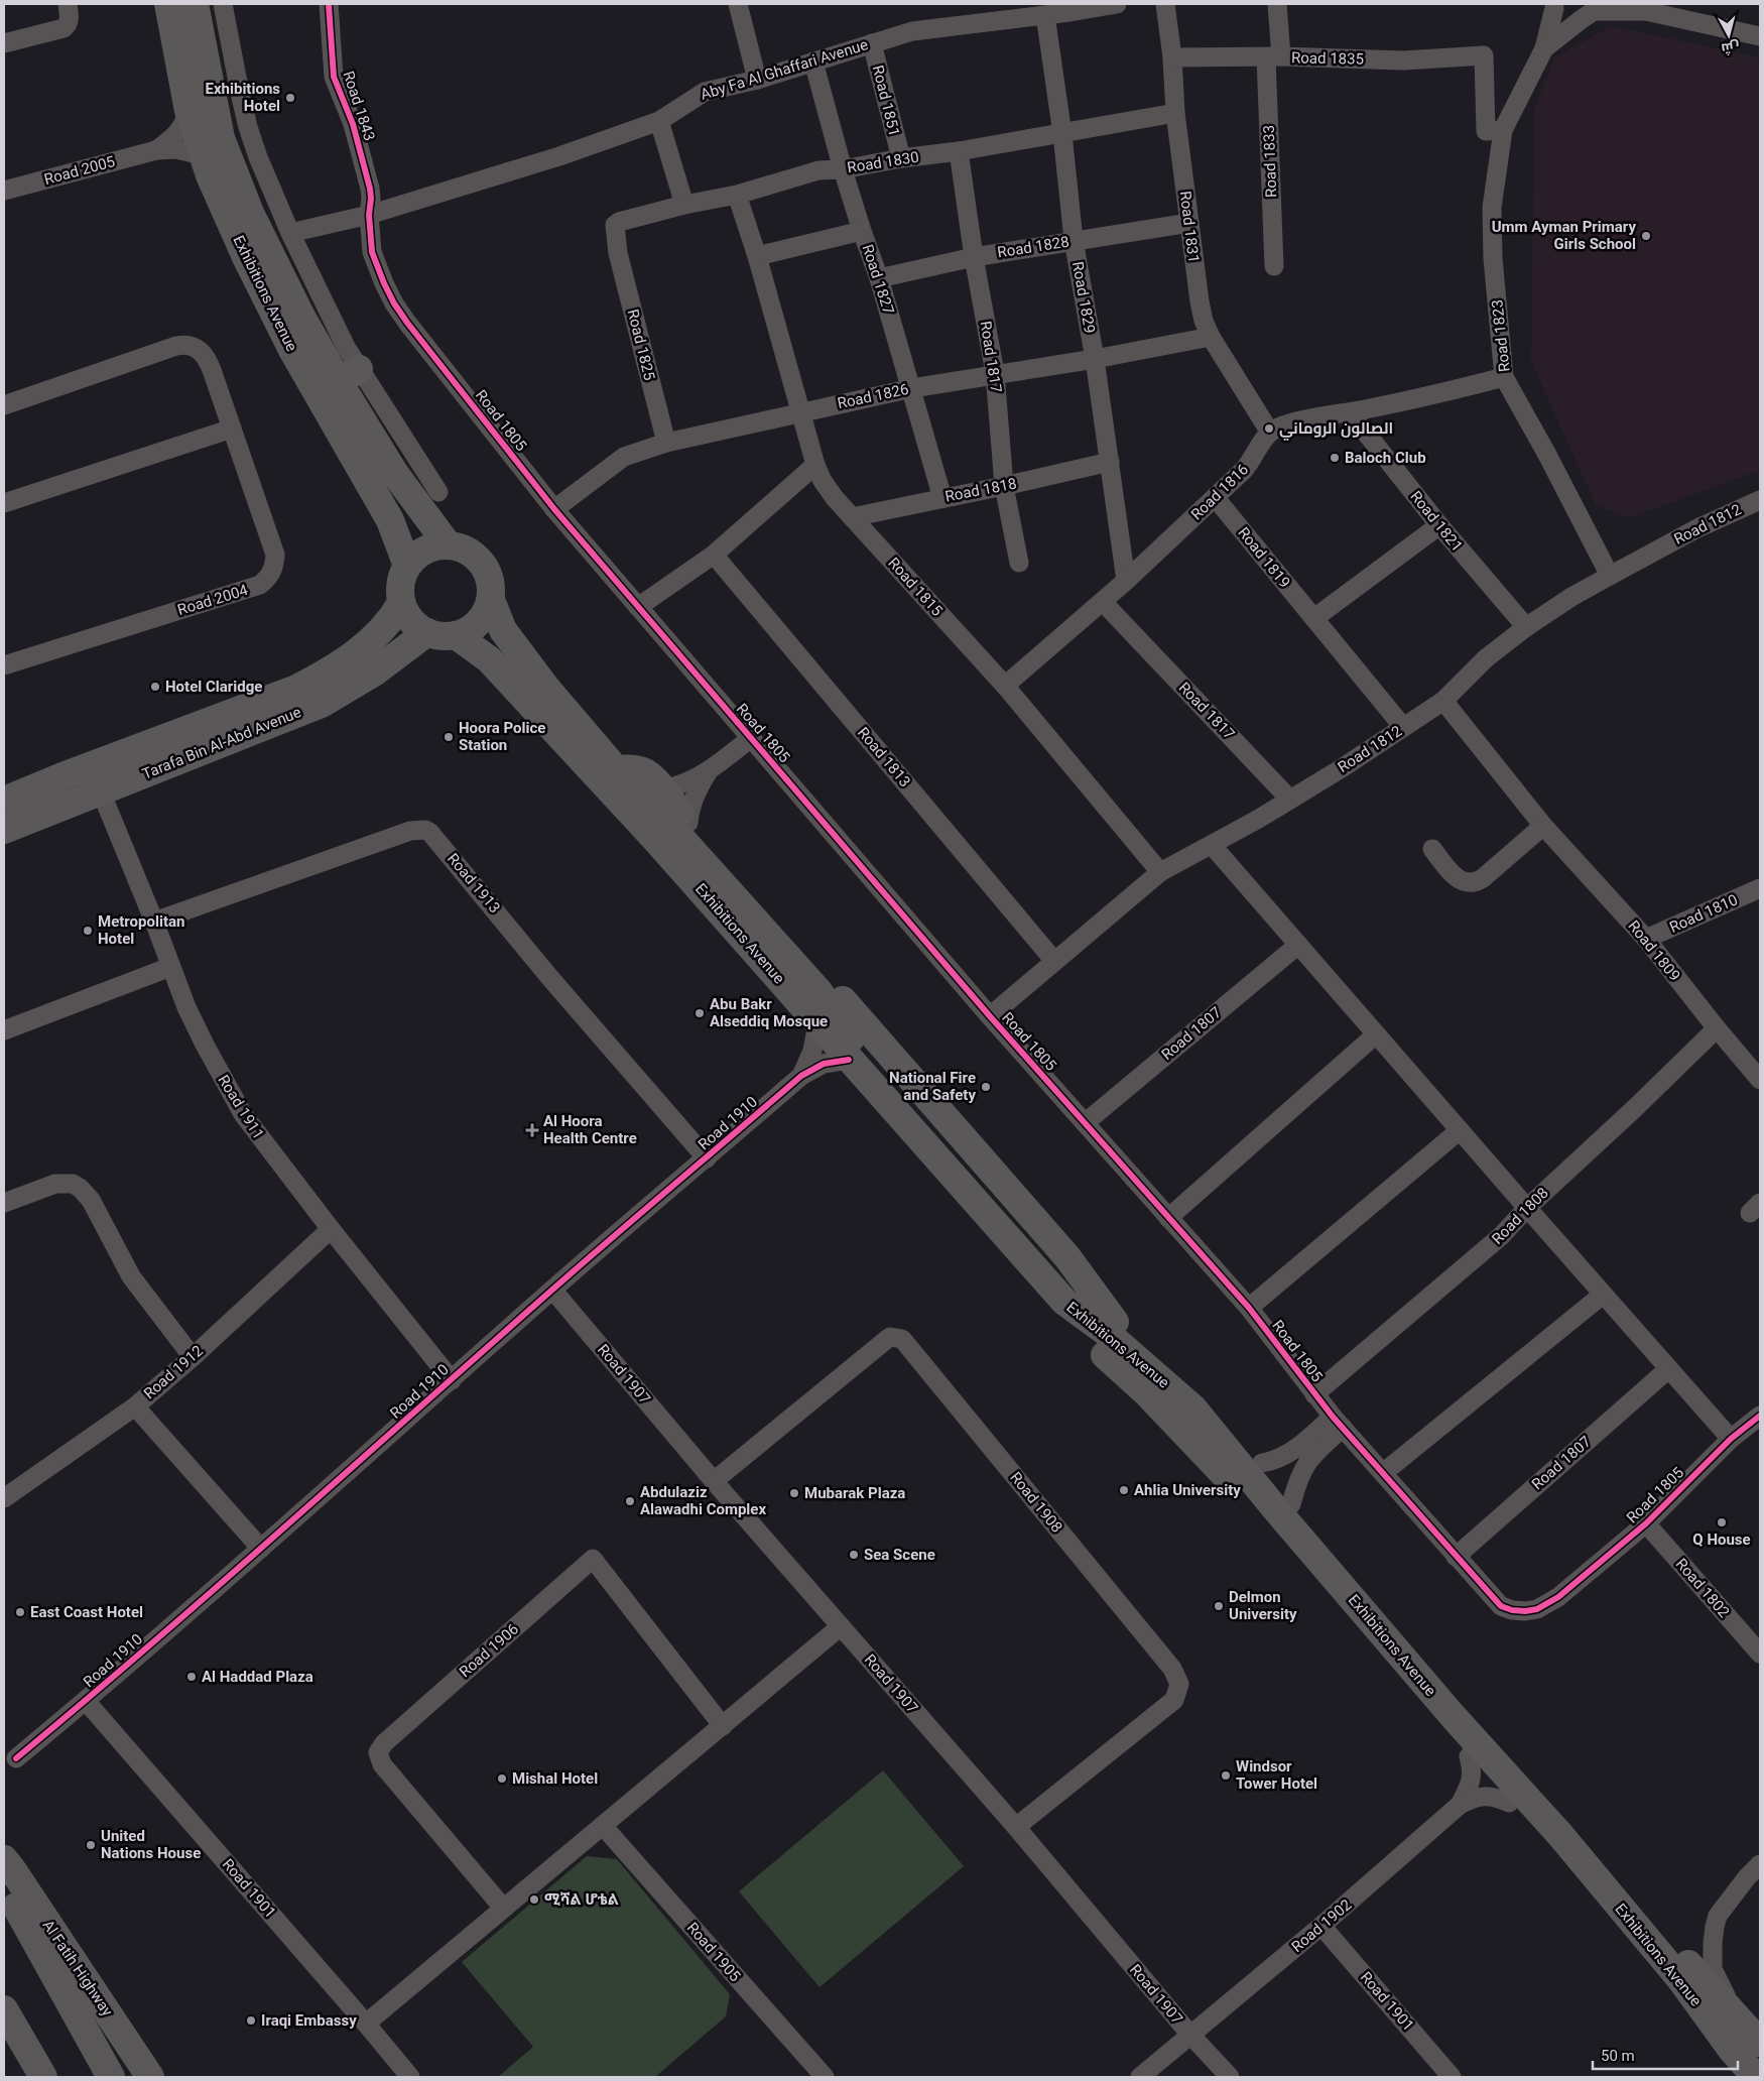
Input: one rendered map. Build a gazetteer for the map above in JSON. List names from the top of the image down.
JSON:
{
  "streets": {
    "main road": ["Exhibitions Avenue", "Tarafa Bin Al-Abd Avenue", "Al Fatih Highway"],
    "street": [
      "Road 1835",
      "Aby Fa Al Ghaffari Avenue",
      "Road 1851",
      "Road 1843",
      "Road 1833",
      "Road 1830",
      "Road 2005",
      "Road 1831",
      "Road 1828",
      "Road 1827",
      "Road 1829",
      "Road 1823",
      "Road 1825",
      "Road 1817",
      "Road 1826",
      "Road 1805",
      "Road 1818",
      "Road 1816",
      "Road 1821",
      "Road 1812",
      "Road 1819",
      "Road 1815",
      "Road 2004",
      "Road 1813",
      "Road 1913",
      "Road 1810",
      "Road 1809",
      "Road 1807",
      "Road 1911",
      "Road 1910",
      "Road 1808",
      "Road 1912",
      "Road 1907",
      "Road 1908",
      "Road 1802",
      "Road 1906",
      "Road 1901",
      "Road 1902",
      "Road 1905"
    ]
  },
  "crossings": [
    ["Road 1835", "Road 1833"],
    ["Road 1835", "Road 1831"],
    ["Road 1835", "Road 1823"],
    ["Aby Fa Al Ghaffari Avenue", "Road 1851"],
    ["Aby Fa Al Ghaffari Avenue", "Road 1843"],
    ["Aby Fa Al Ghaffari Avenue", "Road 1827"],
    ["Aby Fa Al Ghaffari Avenue", "Road 1829"],
    ["Aby Fa Al Ghaffari Avenue", "Road 1805"],
    ["Road 1851", "Road 1830"],
    ["Road 1843", "Road 1805"],
    ["Road 1830", "Road 1831"],
    ["Road 1830", "Road 1827"],
    ["Road 1830", "Road 1829"],
    ["Road 1830", "Road 1825"],
    ["Road 1830", "Road 1817"],
    ["Road 1830", "Road 1815"],
    ["Road 2005", "Exhibitions Avenue"],
    ["Road 1831", "Road 1828"],
    ["Road 1831", "Road 1826"],
    ["Road 1831", "Road 1816"],
    ["Road 1828", "Road 1827"],
    ["Road 1828", "Road 1829"],
    ["Road 1828", "Road 1817"],
    ["Road 1827", "Road 1826"],
    ["Road 1827", "Road 1818"],
    ["Exhibitions Avenue", "Tarafa Bin Al-Abd Avenue"],
    ["Exhibitions Avenue", "Road 1910"],
    ["Road 1829", "Road 1826"],
    ["Road 1829", "Road 1818"],
    ["Road 1829", "Road 1816"],
    ["Road 1823", "Road 1812"],
    ["Road 1825", "Road 1826"],
    ["Road 1817", "Road 1826"],
    ["Road 1817", "Road 1818"],
    ["Road 1817", "Road 1816"],
    ["Road 1817", "Road 1812"],
    ["Road 1826", "Road 1805"],
    ["Road 1826", "Road 1815"],
    ["Road 1805", "Road 1812"],
    ["Road 1805", "Road 1807"],
    ["Road 1805", "Road 1808"],
    ["Road 1805", "Road 1802"],
    ["Road 1818", "Road 1815"],
    ["Road 1816", "Road 1819"],
    ["Road 1816", "Road 1815"],
    ["Road 1821", "Road 1812"],
    ["Road 1812", "Road 1819"],
    ["Road 1812", "Road 1815"],
    ["Road 1812", "Road 1813"],
    ["Road 1812", "Road 1809"],
    ["Tarafa Bin Al-Abd Avenue", "Road 1911"],
    ["Road 1913", "Road 1911"],
    ["Road 1913", "Road 1910"],
    ["Road 1810", "Road 1809"],
    ["Road 1809", "Road 1808"],
    ["Road 1911", "Road 1910"],
    ["Road 1911", "Road 1912"],
    ["Road 1910", "Road 1907"],
    ["Road 1910", "Road 1901"],
    ["Road 1907", "Road 1908"],
    ["Road 1907", "Road 1902"],
    ["Road 1901", "Road 1902"]
  ],
  "places": {
    "other": [
      "Exhibitions Hotel",
      "Umm Ayman Primary Girls School",
      "الصالون الروماني",
      "Baloch Club",
      "Hotel Claridge",
      "Hoora Police Station",
      "Metropolitan Hotel",
      "Abu Bakr Alseddiq Mosque",
      "National Fire and Safety",
      "Ahlia University",
      "Mubarak Plaza",
      "Abdulaziz Alawadhi Complex",
      "Q House",
      "Sea Scene",
      "Delmon University",
      "East Coast Hotel",
      "Al Haddad Plaza",
      "Windsor Tower Hotel",
      "Mishal Hotel",
      "United Nations House",
      "ሚሻል ሆቴል",
      "Iraqi Embassy"
    ],
    "health": ["Al Hoora Health Centre"]
  },
  "scale_bar": "50 m",
  "north": "bottom"
}
